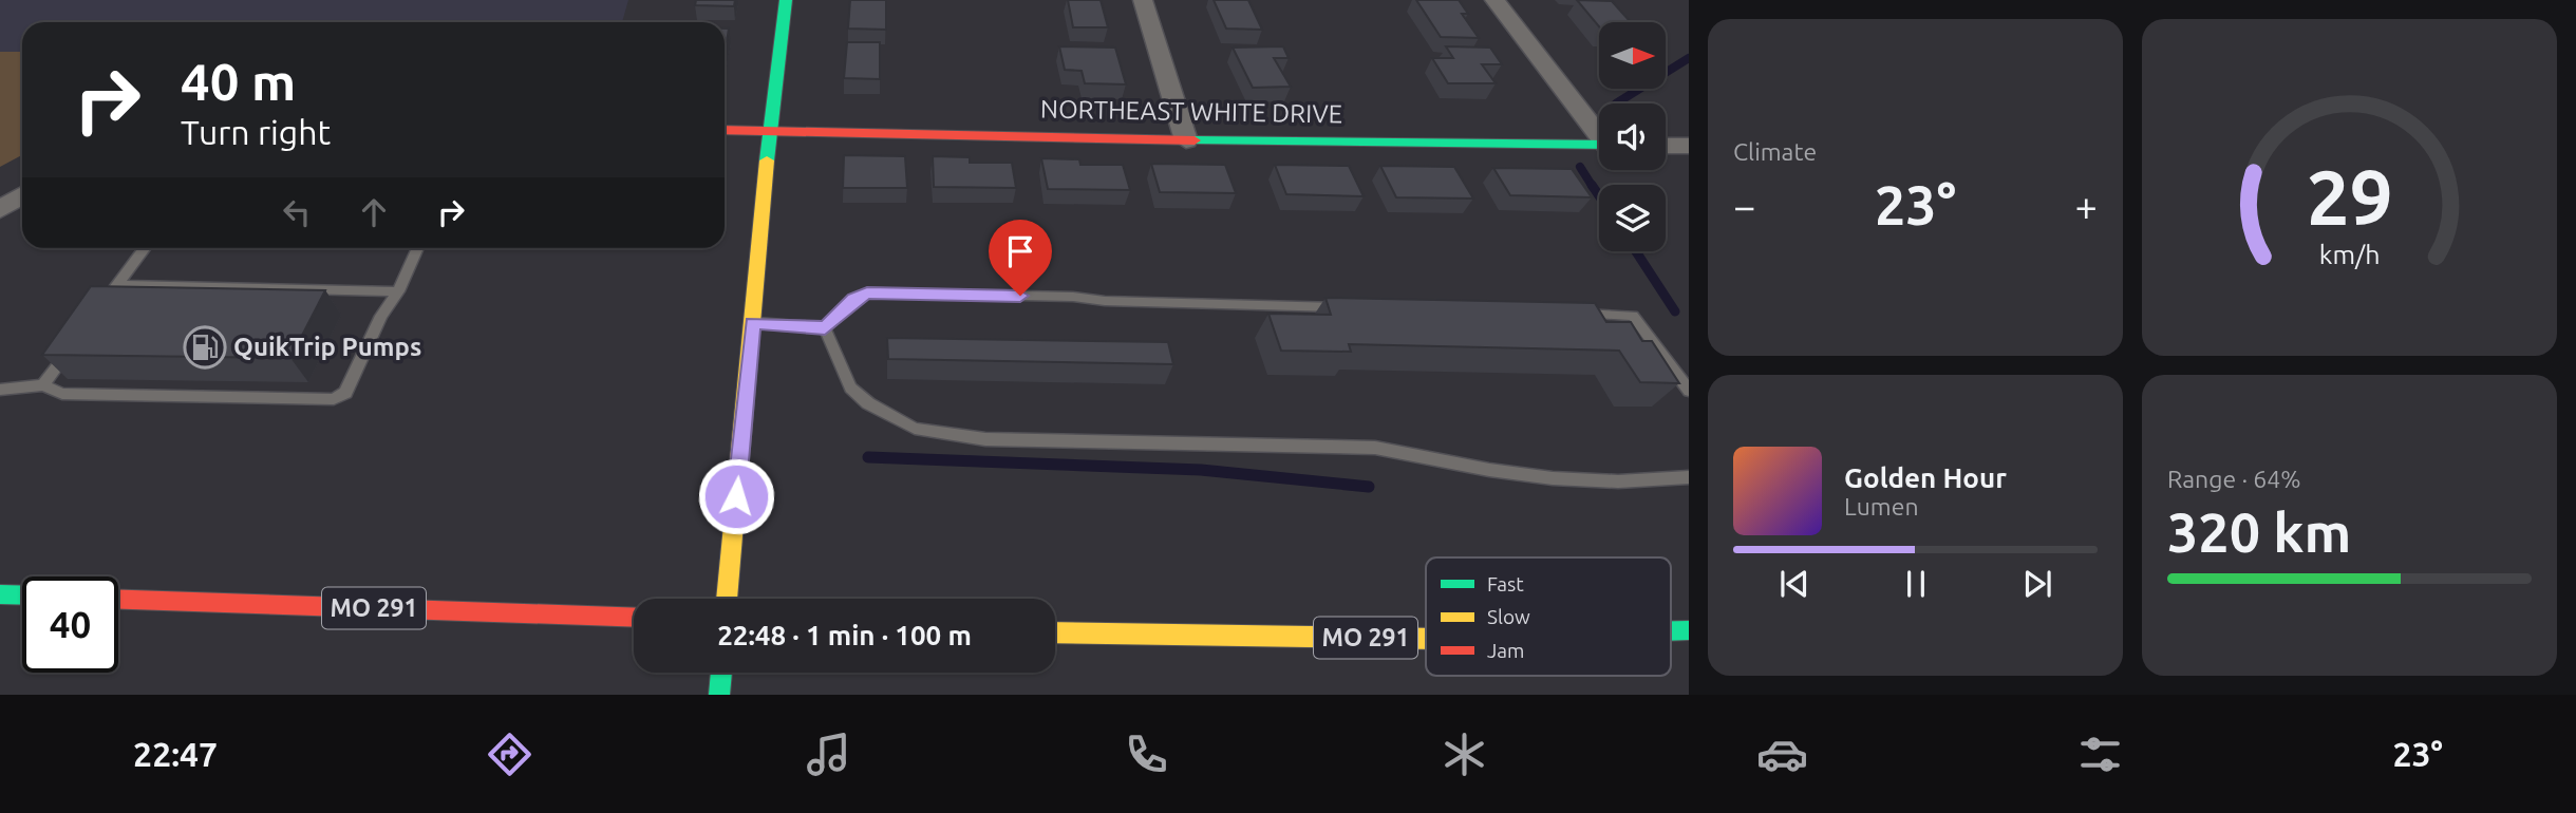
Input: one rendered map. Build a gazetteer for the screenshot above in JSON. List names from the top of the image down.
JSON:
{
  "streets": {
    "main road": ["NORTHEAST WHITE DRIVE", "MO 291"]
  },
  "places": {
    "fuel station": ["QuikTrip Pumps"]
  },
  "legend": ["Fast", "Slow", "Jam"],
  "north": "right",
  "page": {
    "tile": [
      "Climate",
      ["Range · 64%", "320 km"]
    ],
    "turn": ["40 m", "Turn right"],
    "heat": ["−", "23°", "+"],
    "song": ["Golden Hour", "Lumen"],
    "limit": "40",
    "trip": "22:48 · 1 min · 100 m",
    "tabs": ["22:47", "23°"],
    "gauge": ["29", "km/h"]
  }
}
